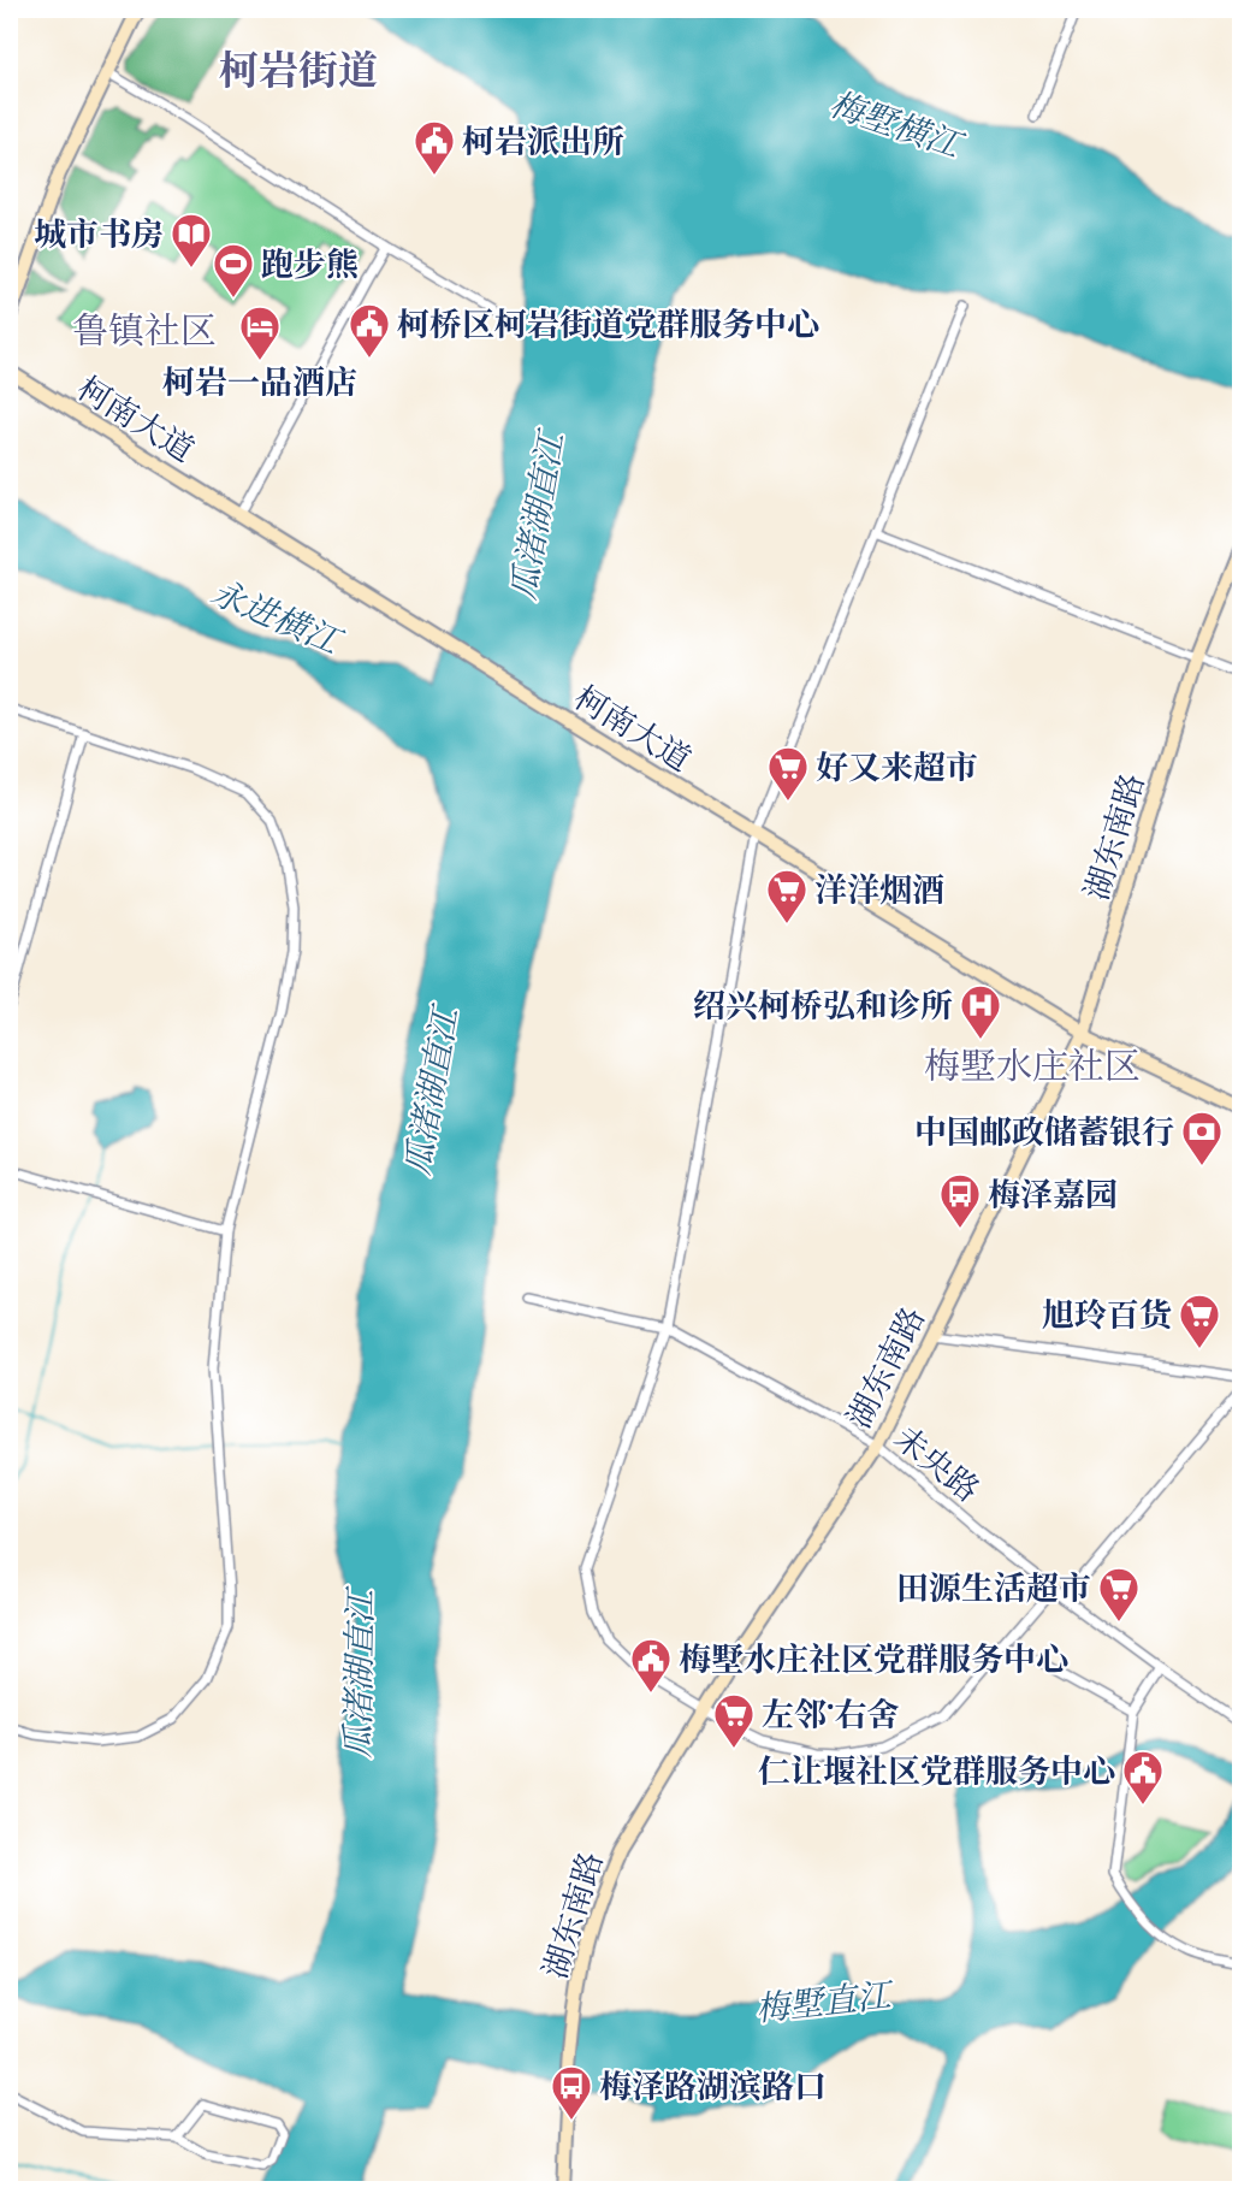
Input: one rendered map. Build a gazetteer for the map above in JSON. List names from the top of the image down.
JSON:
{
  "streets": {
    "street": ["柯南大道", "湖东南路", "未央路"]
  },
  "crossings": [
    ["柯南大道", "湖东南路"],
    ["湖东南路", "未央路"]
  ],
  "districts": ["柯岩街道", "鲁镇社区", "梅墅水庄社区"],
  "water": [
    "梅墅横江",
    "瓜渚湖直江",
    "永进横江",
    "梅墅直江"
  ],
  "places": {
    "public building": [
      "柯岩派出所",
      "柯桥区柯岩街道党群服务中心",
      "梅墅水庄社区党群服务中心",
      "仁让堰社区党群服务中心"
    ],
    "library": ["城市书房"],
    "sports": ["跑步熊"],
    "hotel": ["柯岩一品酒店"],
    "supermarket": [
      "好又来超市",
      "洋洋烟酒",
      "旭玲百货",
      "田源生活超市",
      "左邻˙右舍"
    ],
    "hospital": ["绍兴柯桥弘和诊所"],
    "bank": ["中国邮政储蓄银行"],
    "bus stop": ["梅泽嘉园", "梅泽路湖滨路口"]
  }
}
